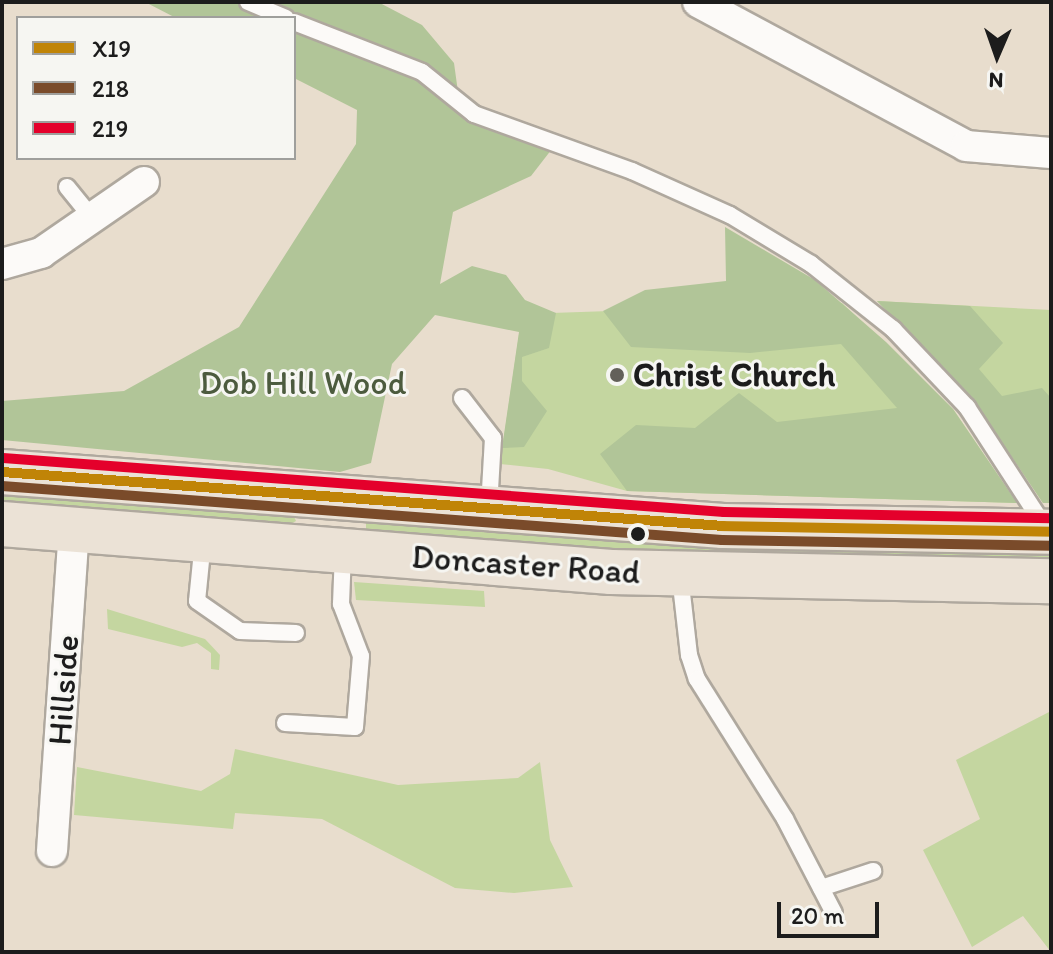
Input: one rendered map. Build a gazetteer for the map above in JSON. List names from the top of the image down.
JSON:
{
  "streets": {
    "highway": ["Doncaster Road"],
    "street": ["Hillside"]
  },
  "crossings": [
    ["Doncaster Road", "Hillside"]
  ],
  "parks": ["Dob Hill Wood"],
  "places": ["Christ Church"],
  "lines": ["transit line 219", "transit line X19", "transit line 218"],
  "legend": ["X19", "218", "219"],
  "scale_bar": "20 m",
  "north": "bottom"
}
